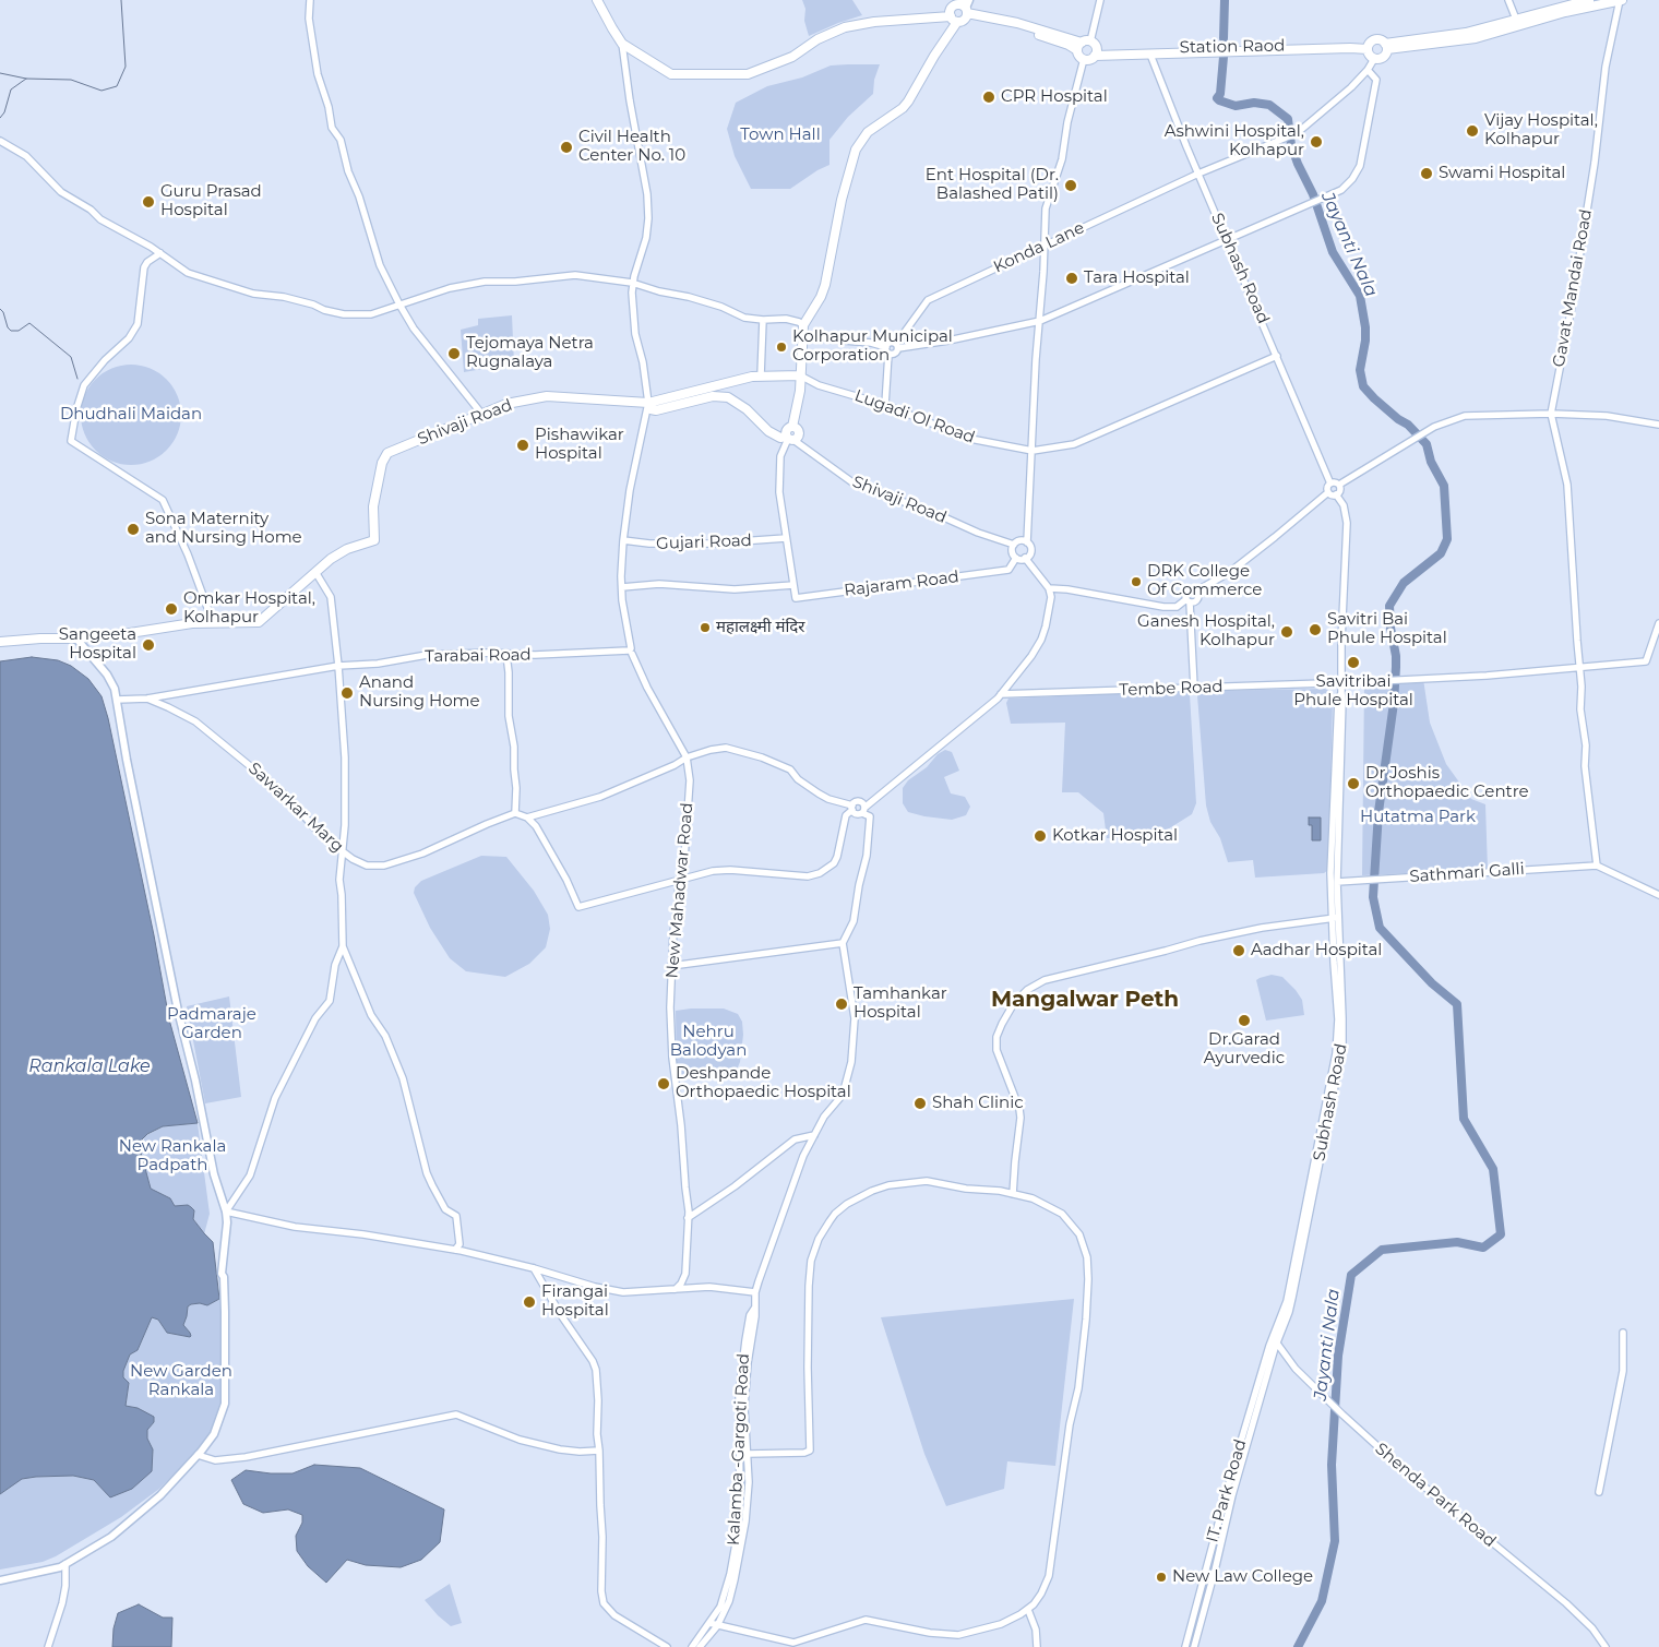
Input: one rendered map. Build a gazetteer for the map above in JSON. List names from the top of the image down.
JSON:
{
  "streets": {
    "highway": ["Station Raod", "Shivaji Road"],
    "street": [
      "Konda Lane",
      "Subhash Road",
      "Gavat Mandai Road",
      "Lugadi Ol Road",
      "Gujari Road",
      "Rajaram Road",
      "Tarabai Road",
      "Tembe Road",
      "Sawarkar Marg",
      "Sathmari Galli",
      "New Mahadwar Road",
      "Kalamba -Gargoti Road",
      "IT. Park Road",
      "Shenda Park Road"
    ]
  },
  "crossings": [
    ["Station Raod", "Konda Lane"],
    ["Konda Lane", "Subhash Road"],
    ["Subhash Road", "Lugadi Ol Road"],
    ["Subhash Road", "Tembe Road"],
    ["Subhash Road", "Sathmari Galli"],
    ["Subhash Road", "IT. Park Road"],
    ["Subhash Road", "Shenda Park Road"],
    ["Shivaji Road", "Rajaram Road"],
    ["Tarabai Road", "Sawarkar Marg"],
    ["IT. Park Road", "Shenda Park Road"]
  ],
  "districts": ["Mangalwar Peth"],
  "water": ["Jayanti Nala", "Rankala Lake"],
  "parks": [
    "Town Hall",
    "Dhudhali Maidan",
    "Hutatma Park",
    "Padmaraje Garden",
    "Nehru Balodyan",
    "New Rankala Padpath",
    "New Garden Rankala"
  ],
  "places": [
    "CPR Hospital",
    "Vijay Hospital, Kolhapur",
    "Ashwini Hospital, Kolhapur",
    "Civil Health Center No. 10",
    "Swami Hospital",
    "Ent Hospital (Dr. Balashed Patil)",
    "Guru Prasad Hospital",
    "Tara Hospital",
    "Kolhapur Municipal Corporation",
    "Tejomaya Netra Rugnalaya",
    "Pishawikar Hospital",
    "Sona Maternity and Nursing Home",
    "DRK College Of Commerce",
    "Omkar Hospital, Kolhapur",
    "महालक्ष्मी मंदिर",
    "Savitri Bai Phule Hospital",
    "Ganesh Hospital, Kolhapur",
    "Sangeeta Hospital",
    "Savitribai Phule Hospital",
    "Anand Nursing Home",
    "Dr Joshis Orthopaedic Centre",
    "Kotkar Hospital",
    "Aadhar Hospital",
    "Tamhankar Hospital",
    "Dr.Garad Ayurvedic",
    "Deshpande Orthopaedic Hospital",
    "Shah Clinic",
    "Firangai Hospital",
    "New Law College"
  ]
}
